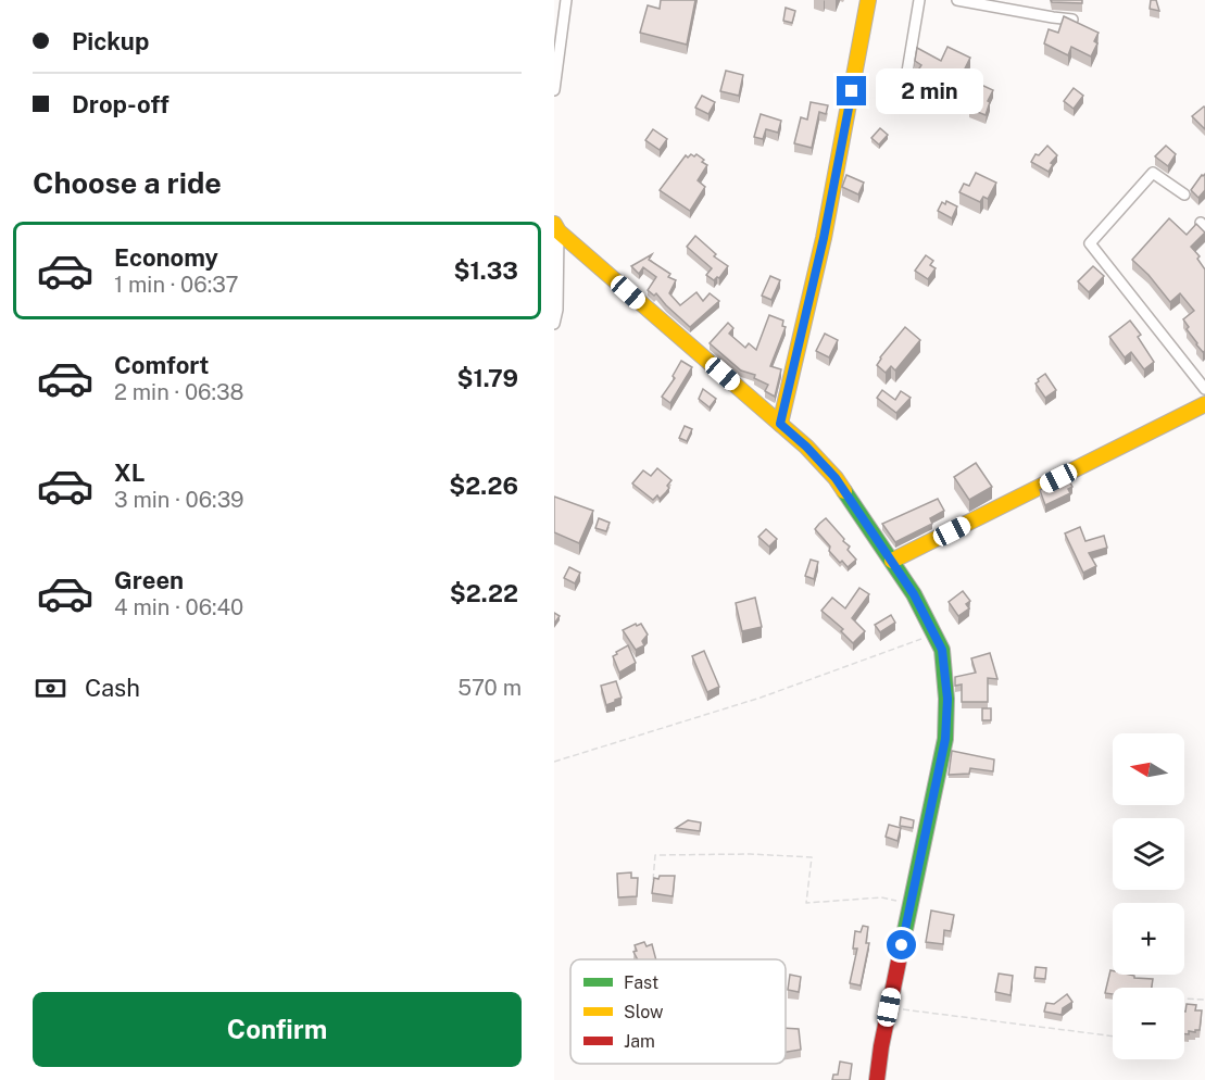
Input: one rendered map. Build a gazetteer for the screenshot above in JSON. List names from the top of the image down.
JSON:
{
  "legend": ["Fast", "Slow", "Jam"],
  "north": "left",
  "page": {
    "banner": ["Pickup", "Drop-off"],
    "bubble": "2 min",
    "heading": "Choose a ride",
    "list": [
      {
        "name": "Economy",
        "note": "1 min · 06:37",
        "value": "$1.33"
      },
      {
        "name": "Comfort",
        "note": "2 min · 06:38",
        "value": "$1.79"
      },
      {
        "name": "XL",
        "note": "3 min · 06:39",
        "value": "$2.26"
      },
      {
        "name": "Green",
        "note": "4 min · 06:40",
        "value": "$2.22"
      }
    ],
    "pay": ["Cash", "570 m"],
    "map_buttons": ["+", "−"],
    "buttons": "Confirm"
  }
}
